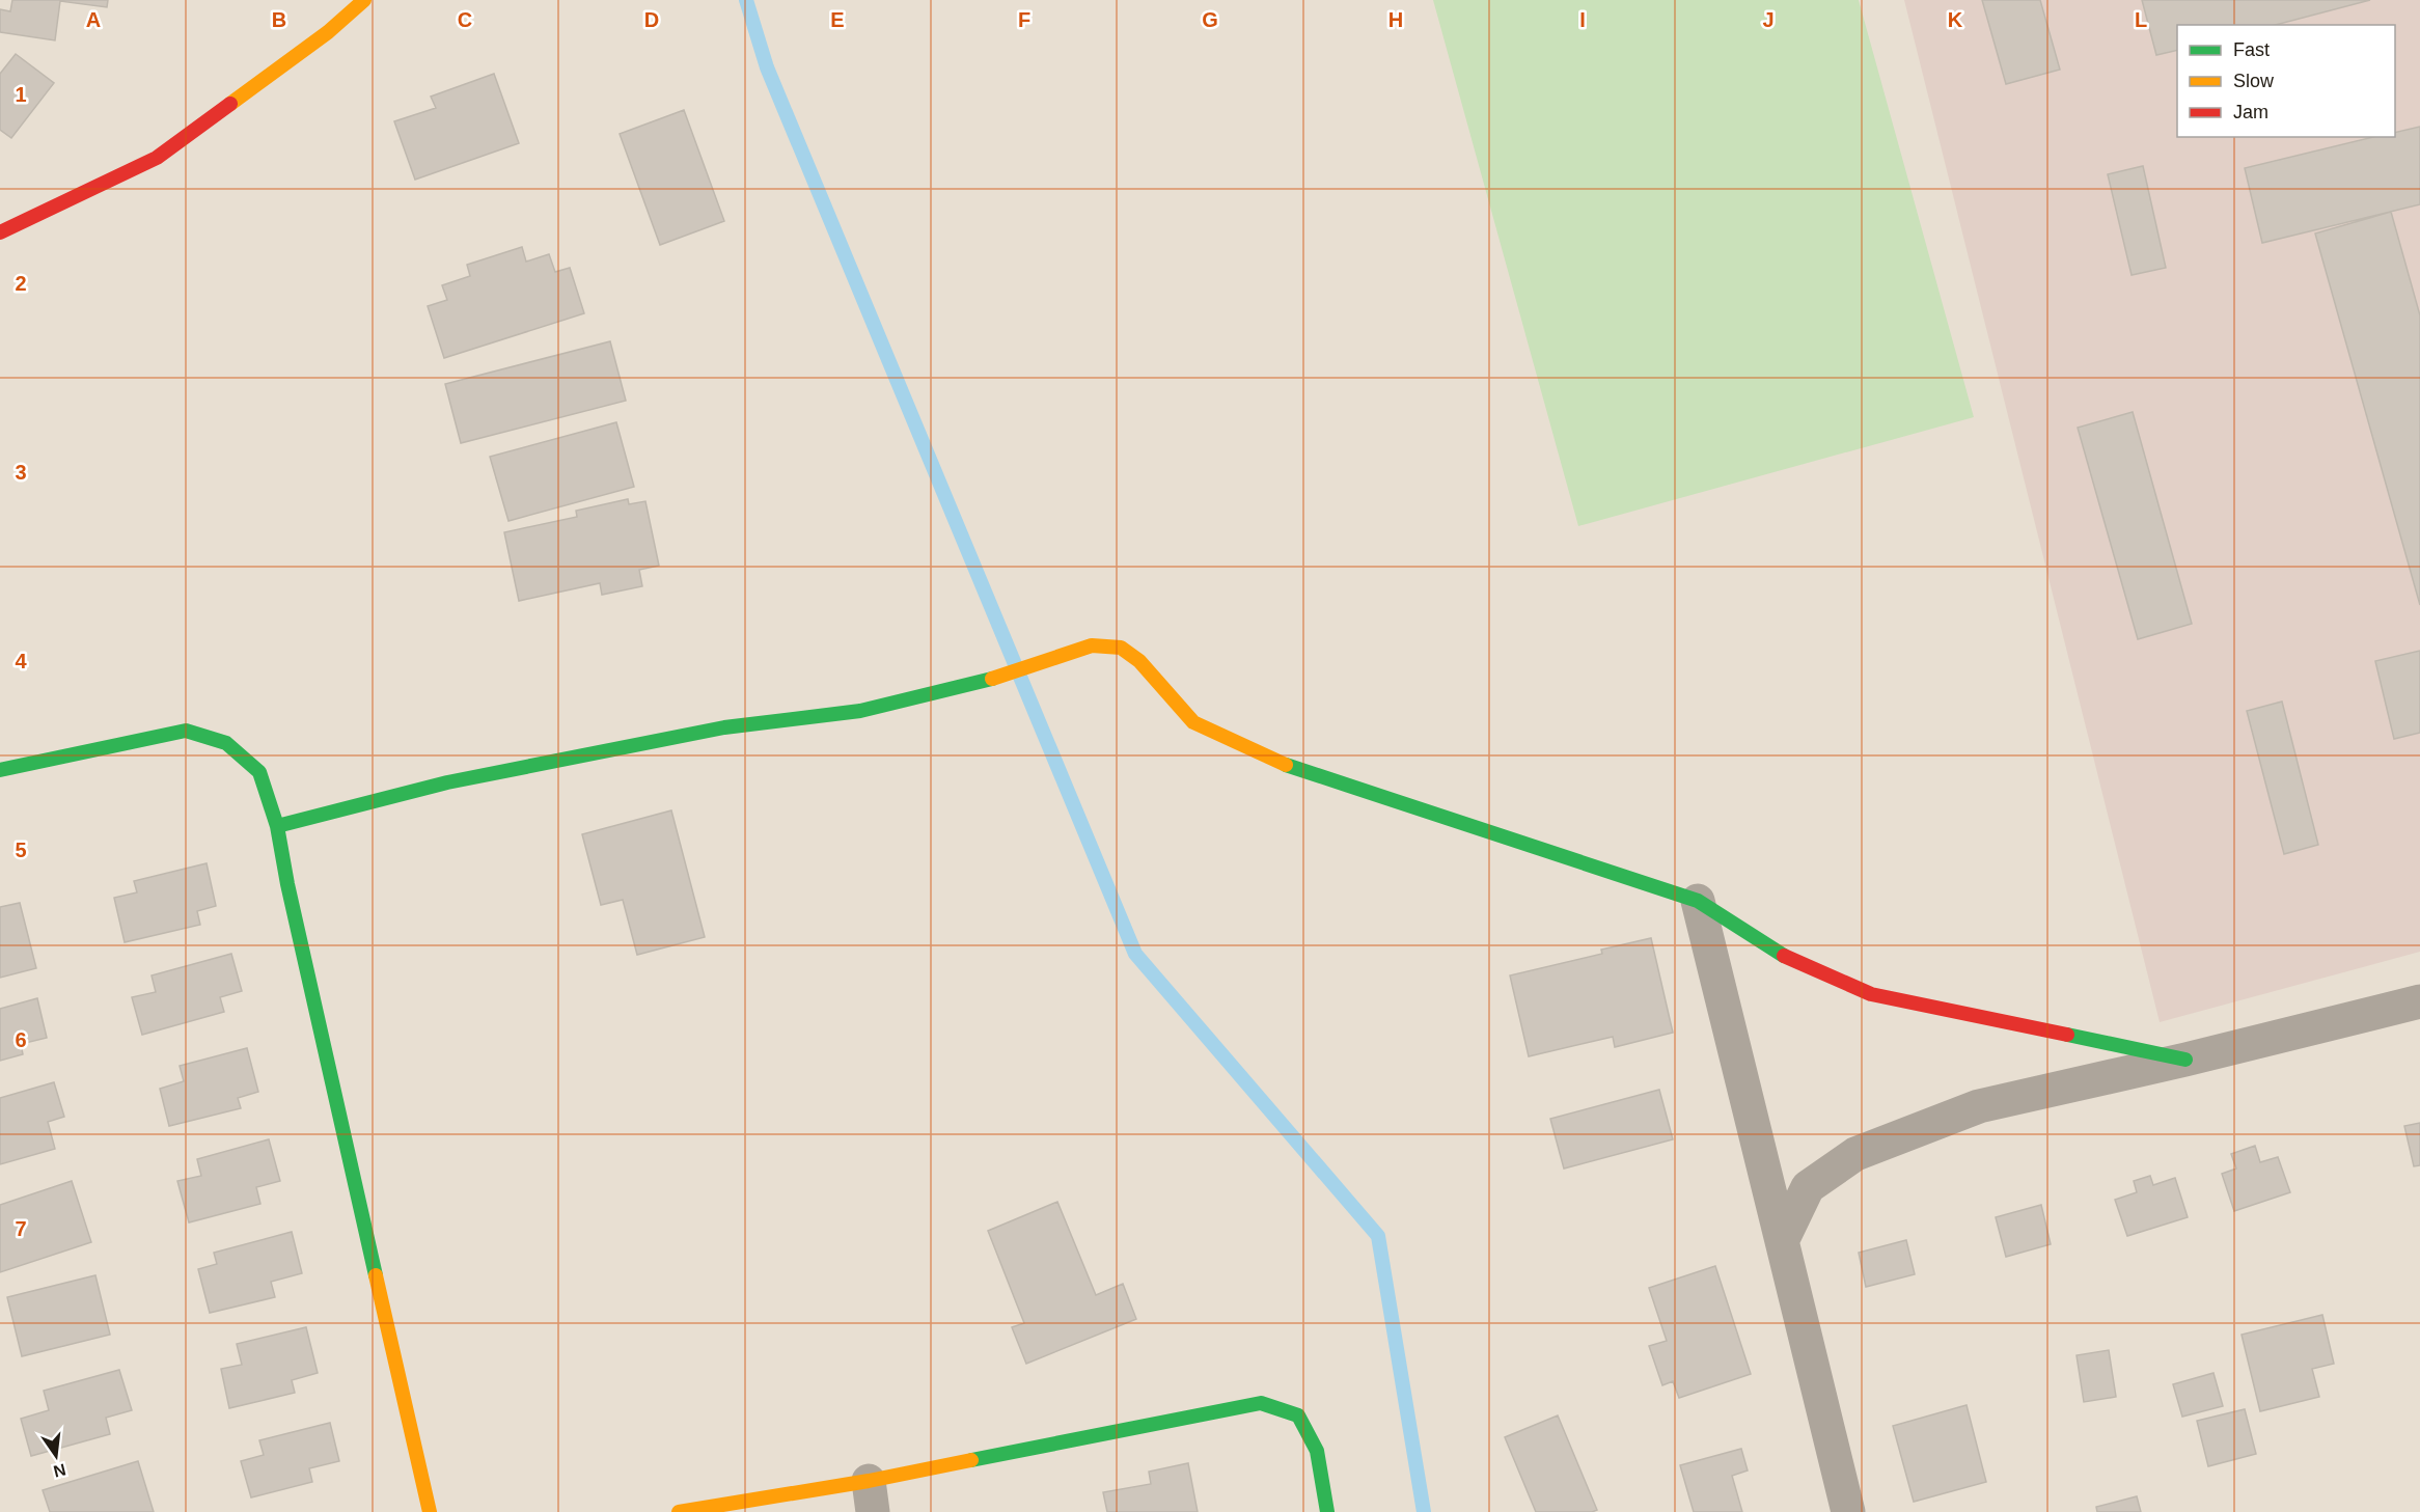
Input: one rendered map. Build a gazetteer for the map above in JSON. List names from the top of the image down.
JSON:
{
  "legend": ["Fast", "Slow", "Jam"],
  "north": "bottom",
  "grid": {
    "columns": [
      "A",
      "B",
      "C",
      "D",
      "E",
      "F",
      "G",
      "H",
      "I",
      "J",
      "K",
      "L"
    ],
    "rows": [
      "1",
      "2",
      "3",
      "4",
      "5",
      "6",
      "7"
    ]
  }
}
